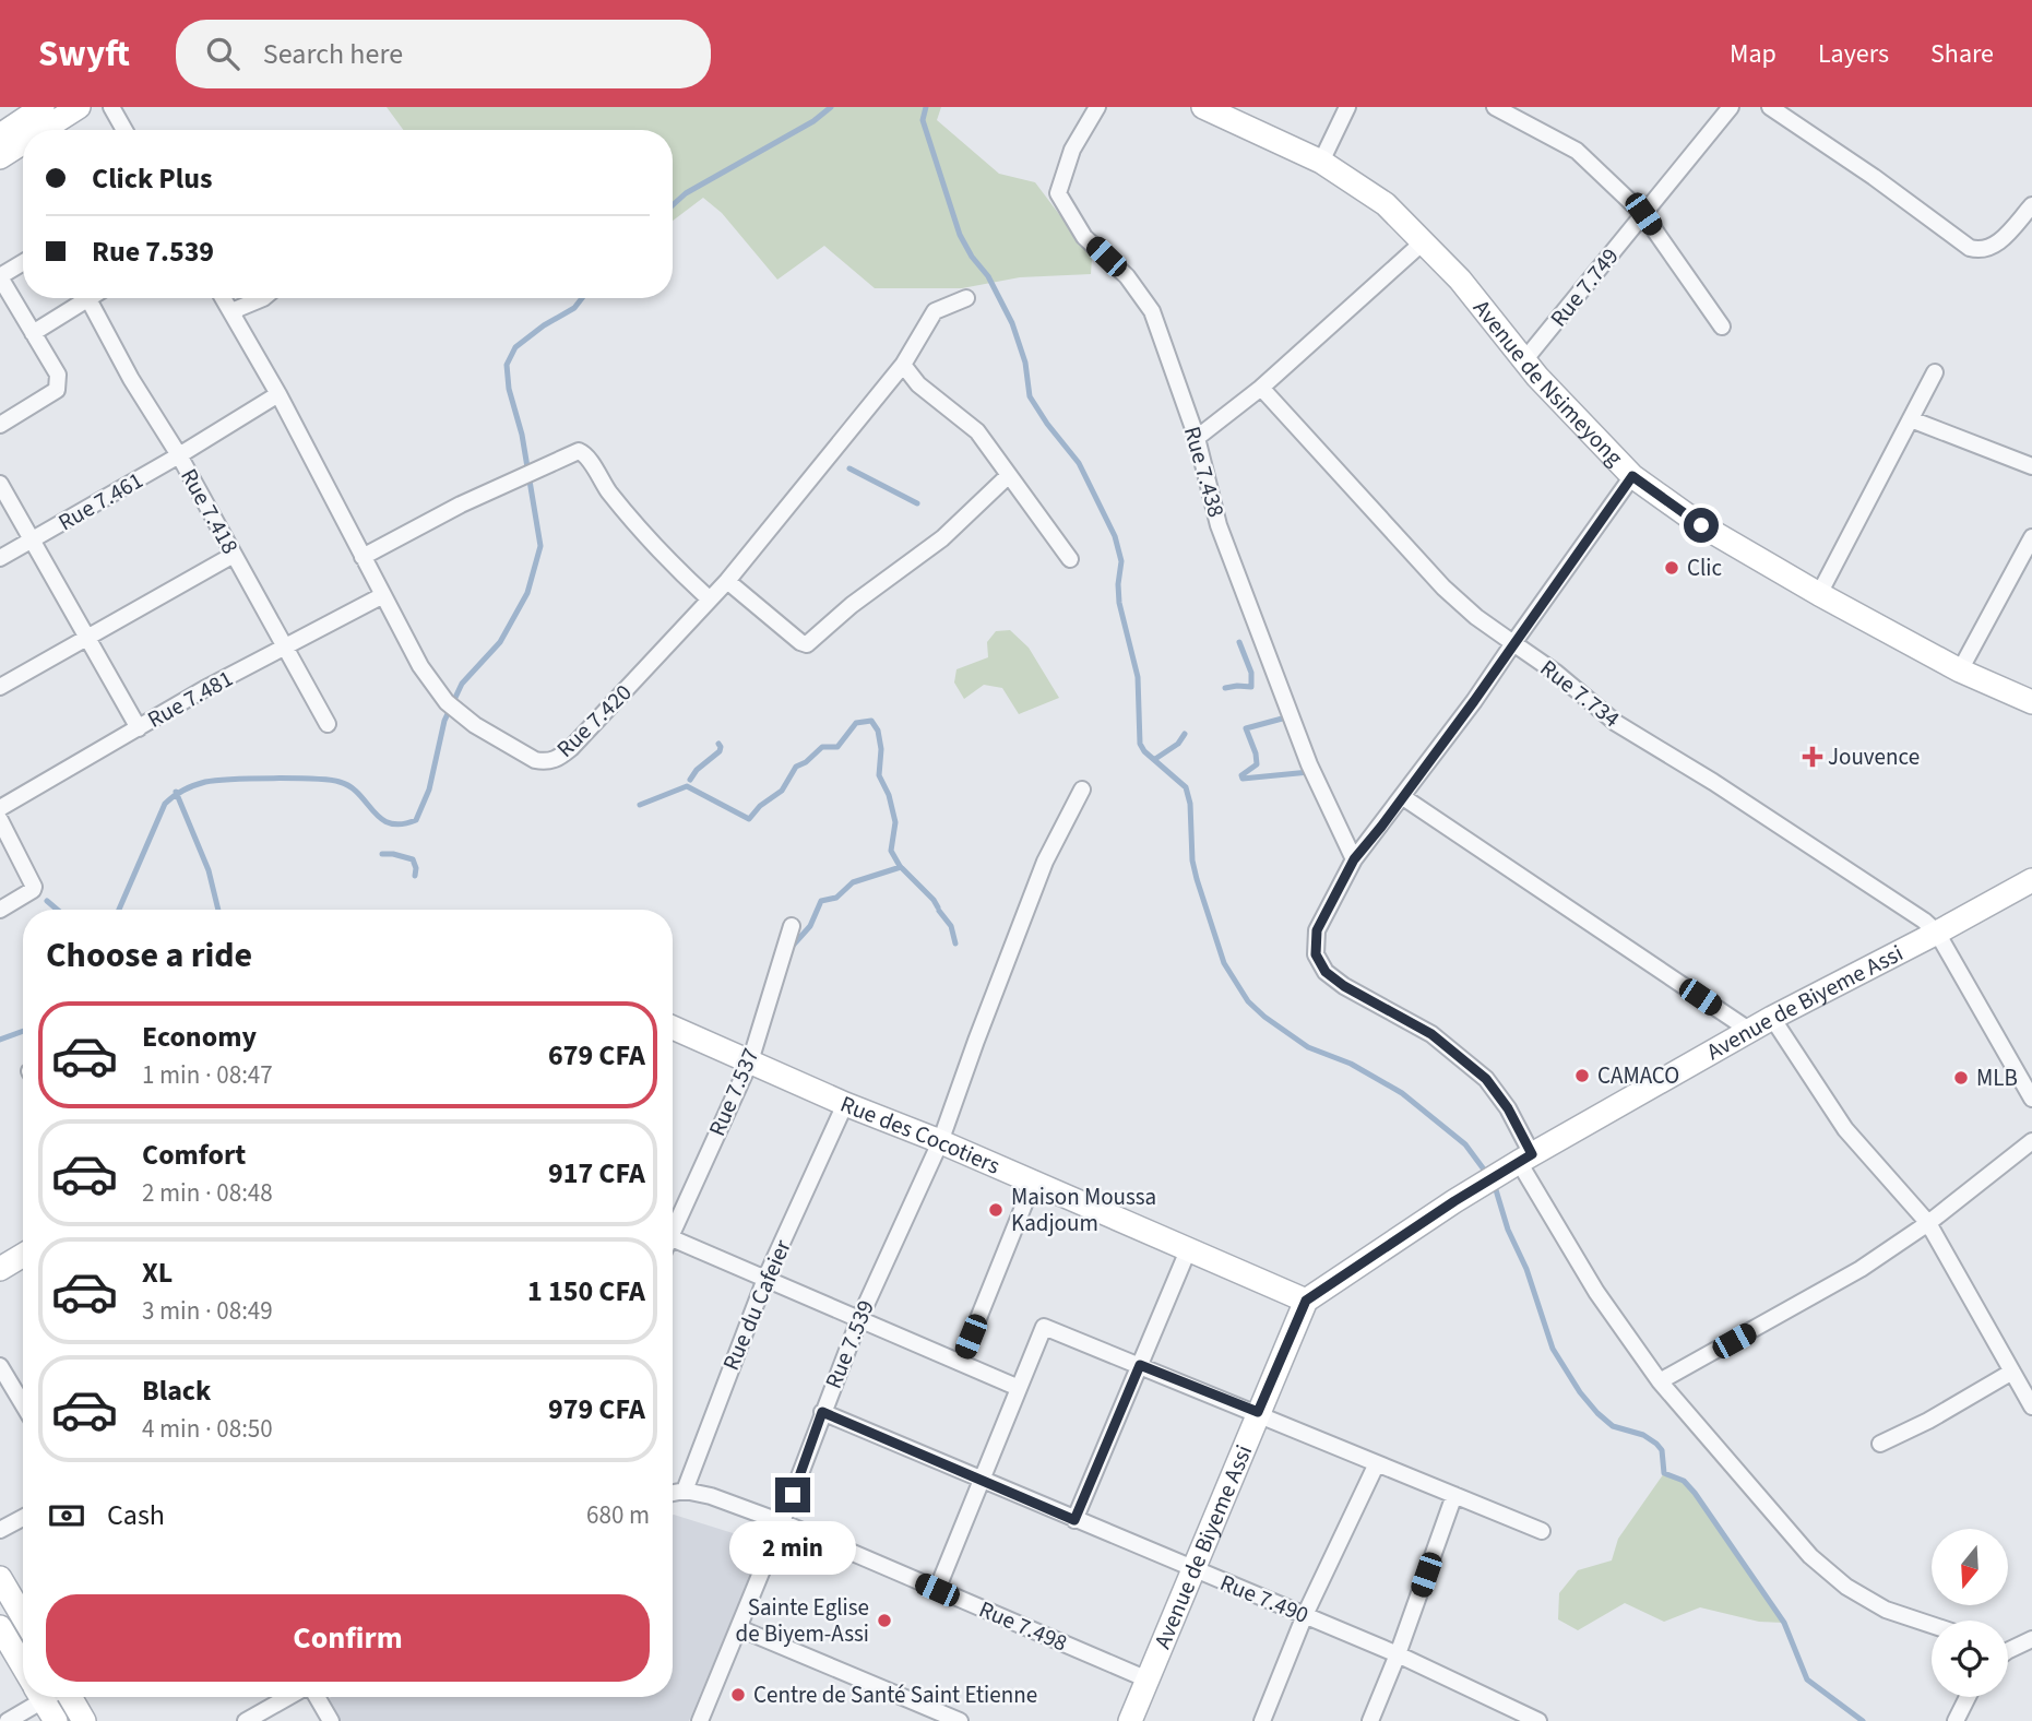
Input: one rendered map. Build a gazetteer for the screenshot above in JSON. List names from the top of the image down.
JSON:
{
  "streets": {
    "main road": ["Avenue de Nsimeyong", "Avenue de Biyeme Assi", "Rue des Cocotiers"],
    "street": [
      "Rue 7.749",
      "Rue 7.438",
      "Rue 7.461",
      "Rue 7.418",
      "Rue 7.734",
      "Rue 7.481",
      "Rue 7.420",
      "Rue 7.537",
      "Rue du Cafeier",
      "Rue 7.539",
      "Rue 7.490",
      "Rue 7.498"
    ]
  },
  "crossings": [
    ["Rue 7.749", "Avenue de Nsimeyong"],
    ["Rue 7.461", "Rue 7.418"],
    ["Rue 7.461", "Rue 7.420"],
    ["Rue 7.418", "Rue 7.481"],
    ["Rue 7.734", "Avenue de Biyeme Assi"],
    ["Rue 7.481", "Rue 7.420"],
    ["Avenue de Biyeme Assi", "Rue des Cocotiers"],
    ["Avenue de Biyeme Assi", "Rue 7.490"],
    ["Avenue de Biyeme Assi", "Rue 7.498"],
    ["Rue 7.537", "Rue des Cocotiers"],
    ["Rue des Cocotiers", "Rue du Cafeier"],
    ["Rue des Cocotiers", "Rue 7.539"],
    ["Rue du Cafeier", "Rue 7.498"],
    ["Rue 7.539", "Rue 7.490"],
    ["Rue 7.539", "Rue 7.498"]
  ],
  "places": {
    "other": [
      "Clic",
      "CAMACO",
      "MLB",
      "Maison Moussa Kadjoum",
      "Sainte Eglise de Biyem-Assi",
      "Centre de Santé Saint Etienne"
    ],
    "health": ["Jouvence"]
  },
  "north": "bottom",
  "page": {
    "header": "Swyft",
    "search": "Search here",
    "nav": ["Map", "Layers", "Share"],
    "banner": ["Click Plus", "Rue 7.539"],
    "heading": "Choose a ride",
    "list": [
      {
        "name": "Economy",
        "note": "1 min · 08:47",
        "value": "679 CFA"
      },
      {
        "name": "Comfort",
        "note": "2 min · 08:48",
        "value": "917 CFA"
      },
      {
        "name": "XL",
        "note": "3 min · 08:49",
        "value": "1 150 CFA"
      },
      {
        "name": "Black",
        "note": "4 min · 08:50",
        "value": "979 CFA"
      }
    ],
    "pay": ["Cash", "680 m"],
    "bubble": "2 min",
    "buttons": "Confirm"
  }
}
